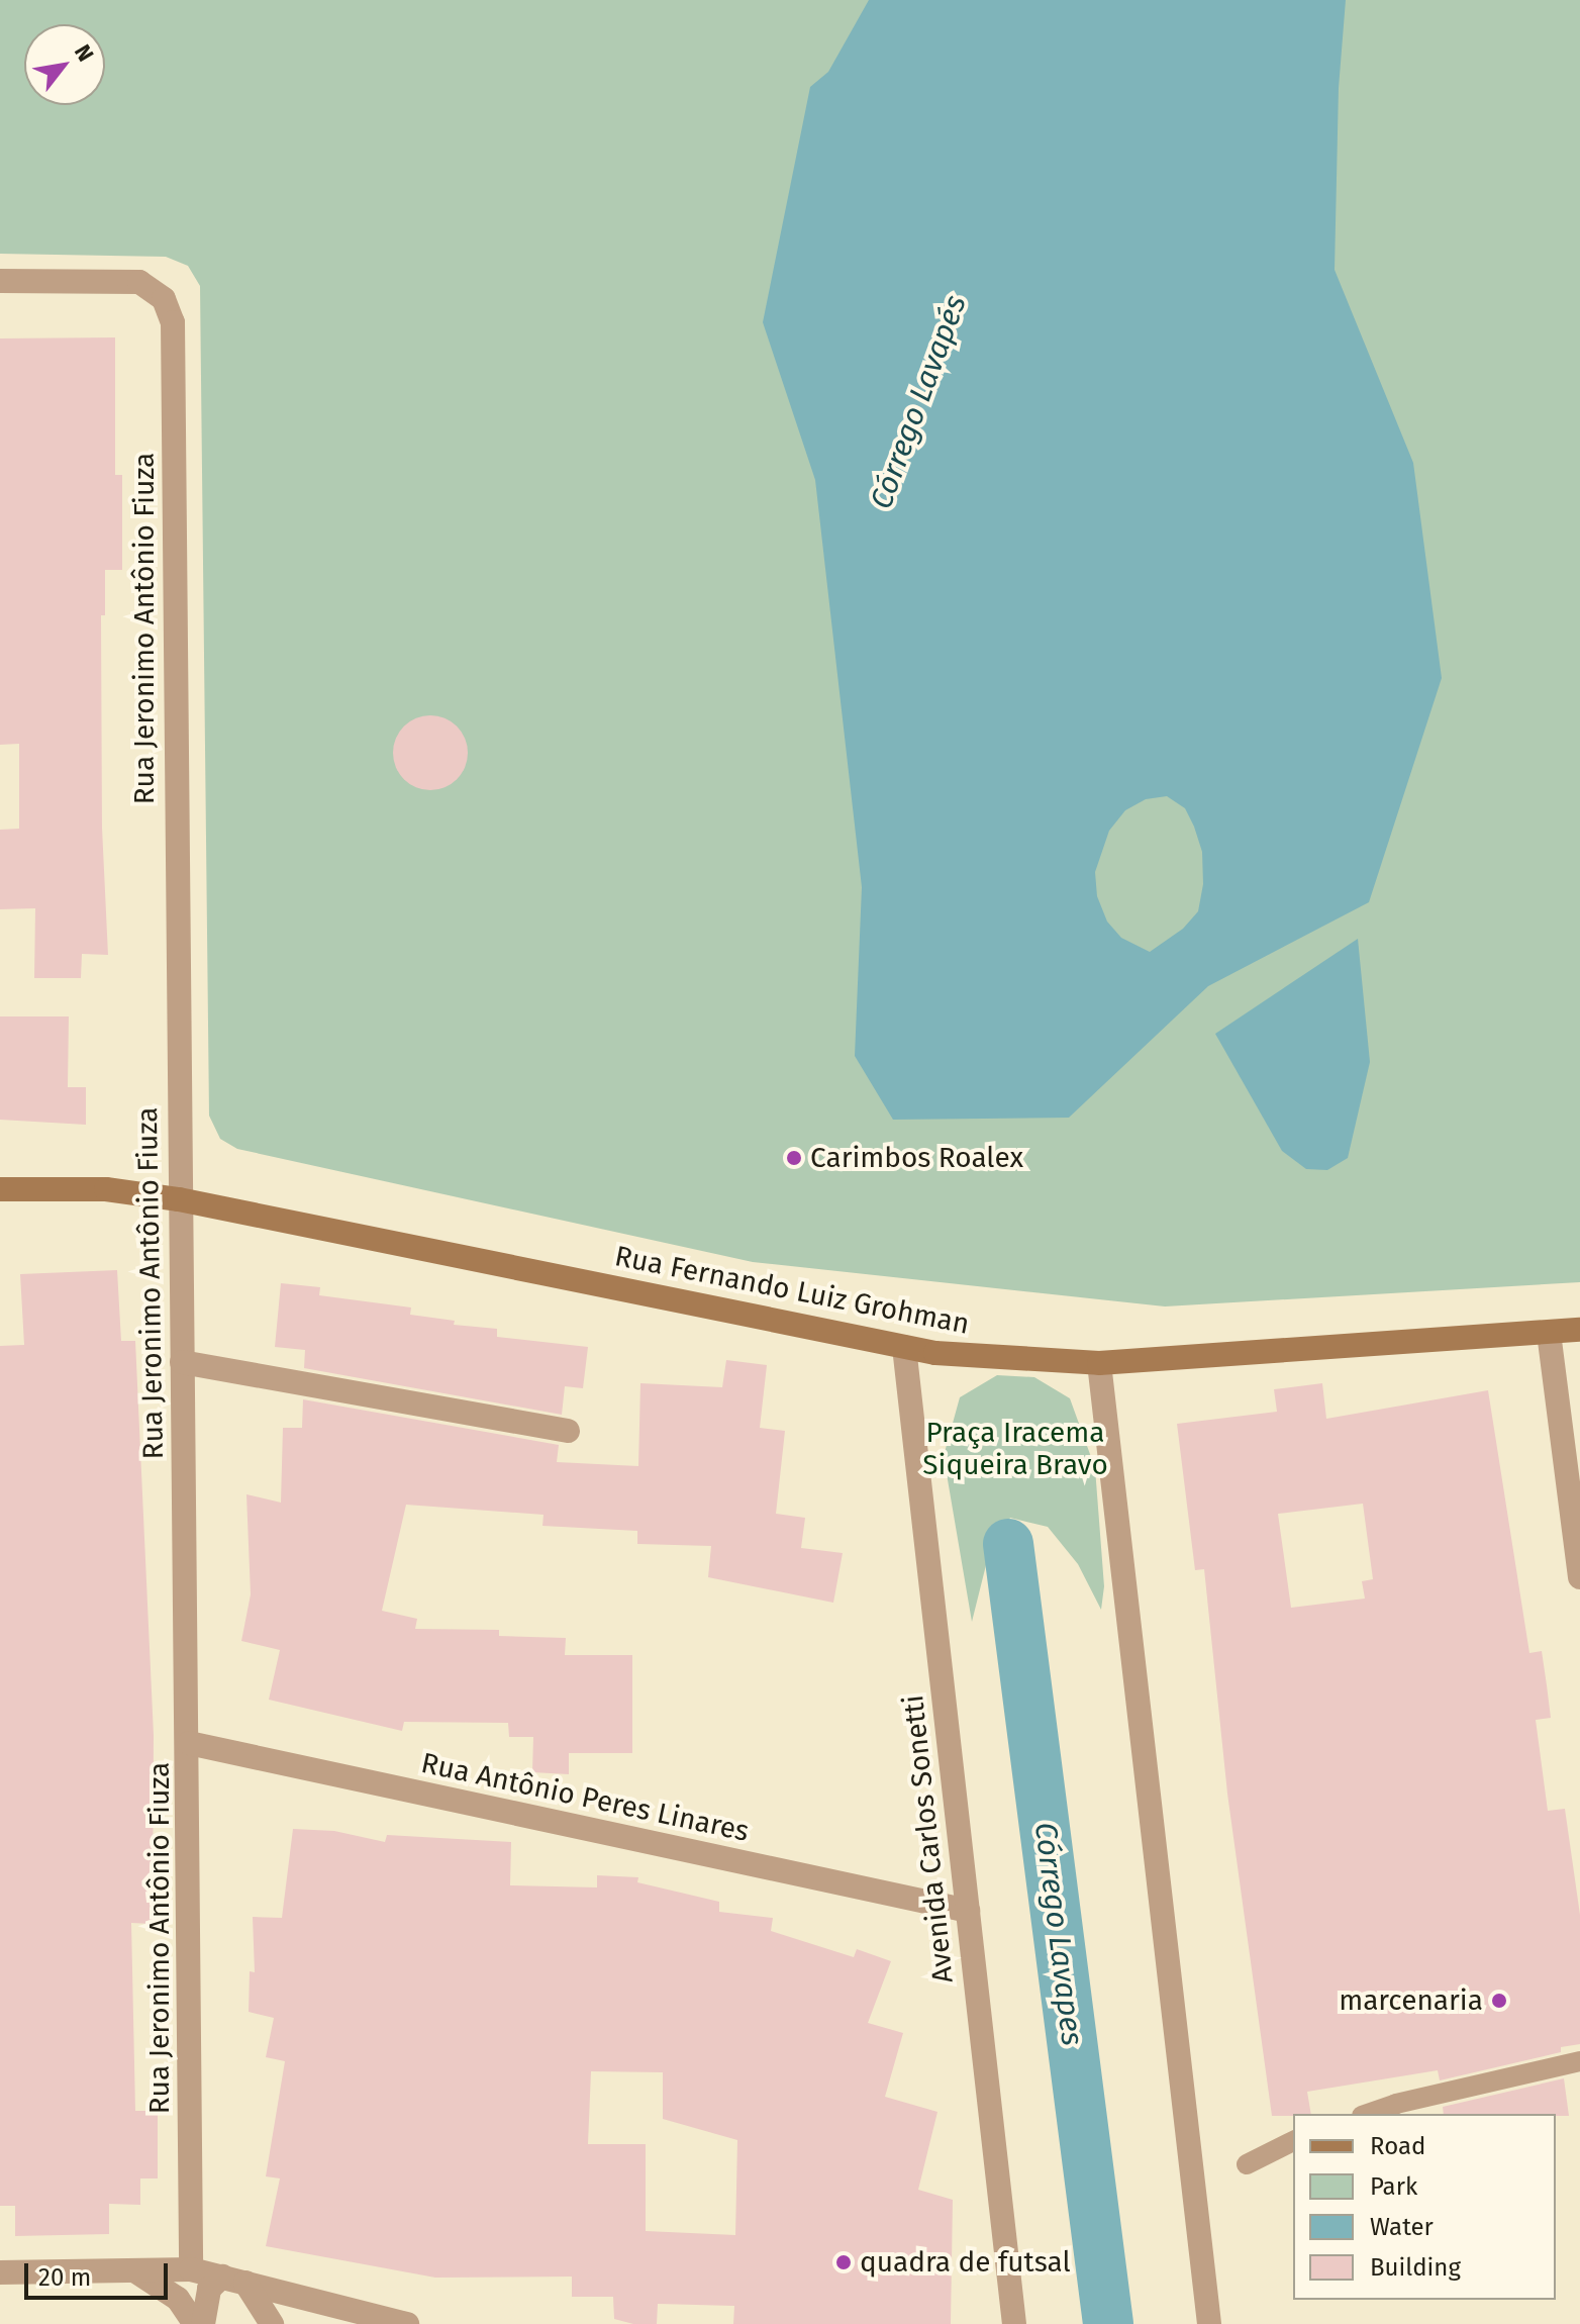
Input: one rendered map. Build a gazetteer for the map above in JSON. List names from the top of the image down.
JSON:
{
  "streets": {
    "main road": ["Rua Fernando Luiz Grohman"],
    "street": ["Rua Jeronimo Antônio Fiuza", "Rua Antônio Peres Linares", "Avenida Carlos Sonetti"]
  },
  "crossings": [
    ["Rua Jeronimo Antônio Fiuza", "Rua Fernando Luiz Grohman"],
    ["Rua Jeronimo Antônio Fiuza", "Rua Antônio Peres Linares"],
    ["Rua Fernando Luiz Grohman", "Avenida Carlos Sonetti"],
    ["Rua Antônio Peres Linares", "Avenida Carlos Sonetti"]
  ],
  "water": ["Córrego Lavapés", "Córrego Lavapes"],
  "parks": ["Praça Iracema Siqueira Bravo"],
  "places": ["Carimbos Roalex", "marcenaria", "quadra de futsal"],
  "legend": [
    "Road",
    "Park",
    "Water",
    "Building"
  ],
  "scale_bar": "20 m",
  "north": "top right"
}
